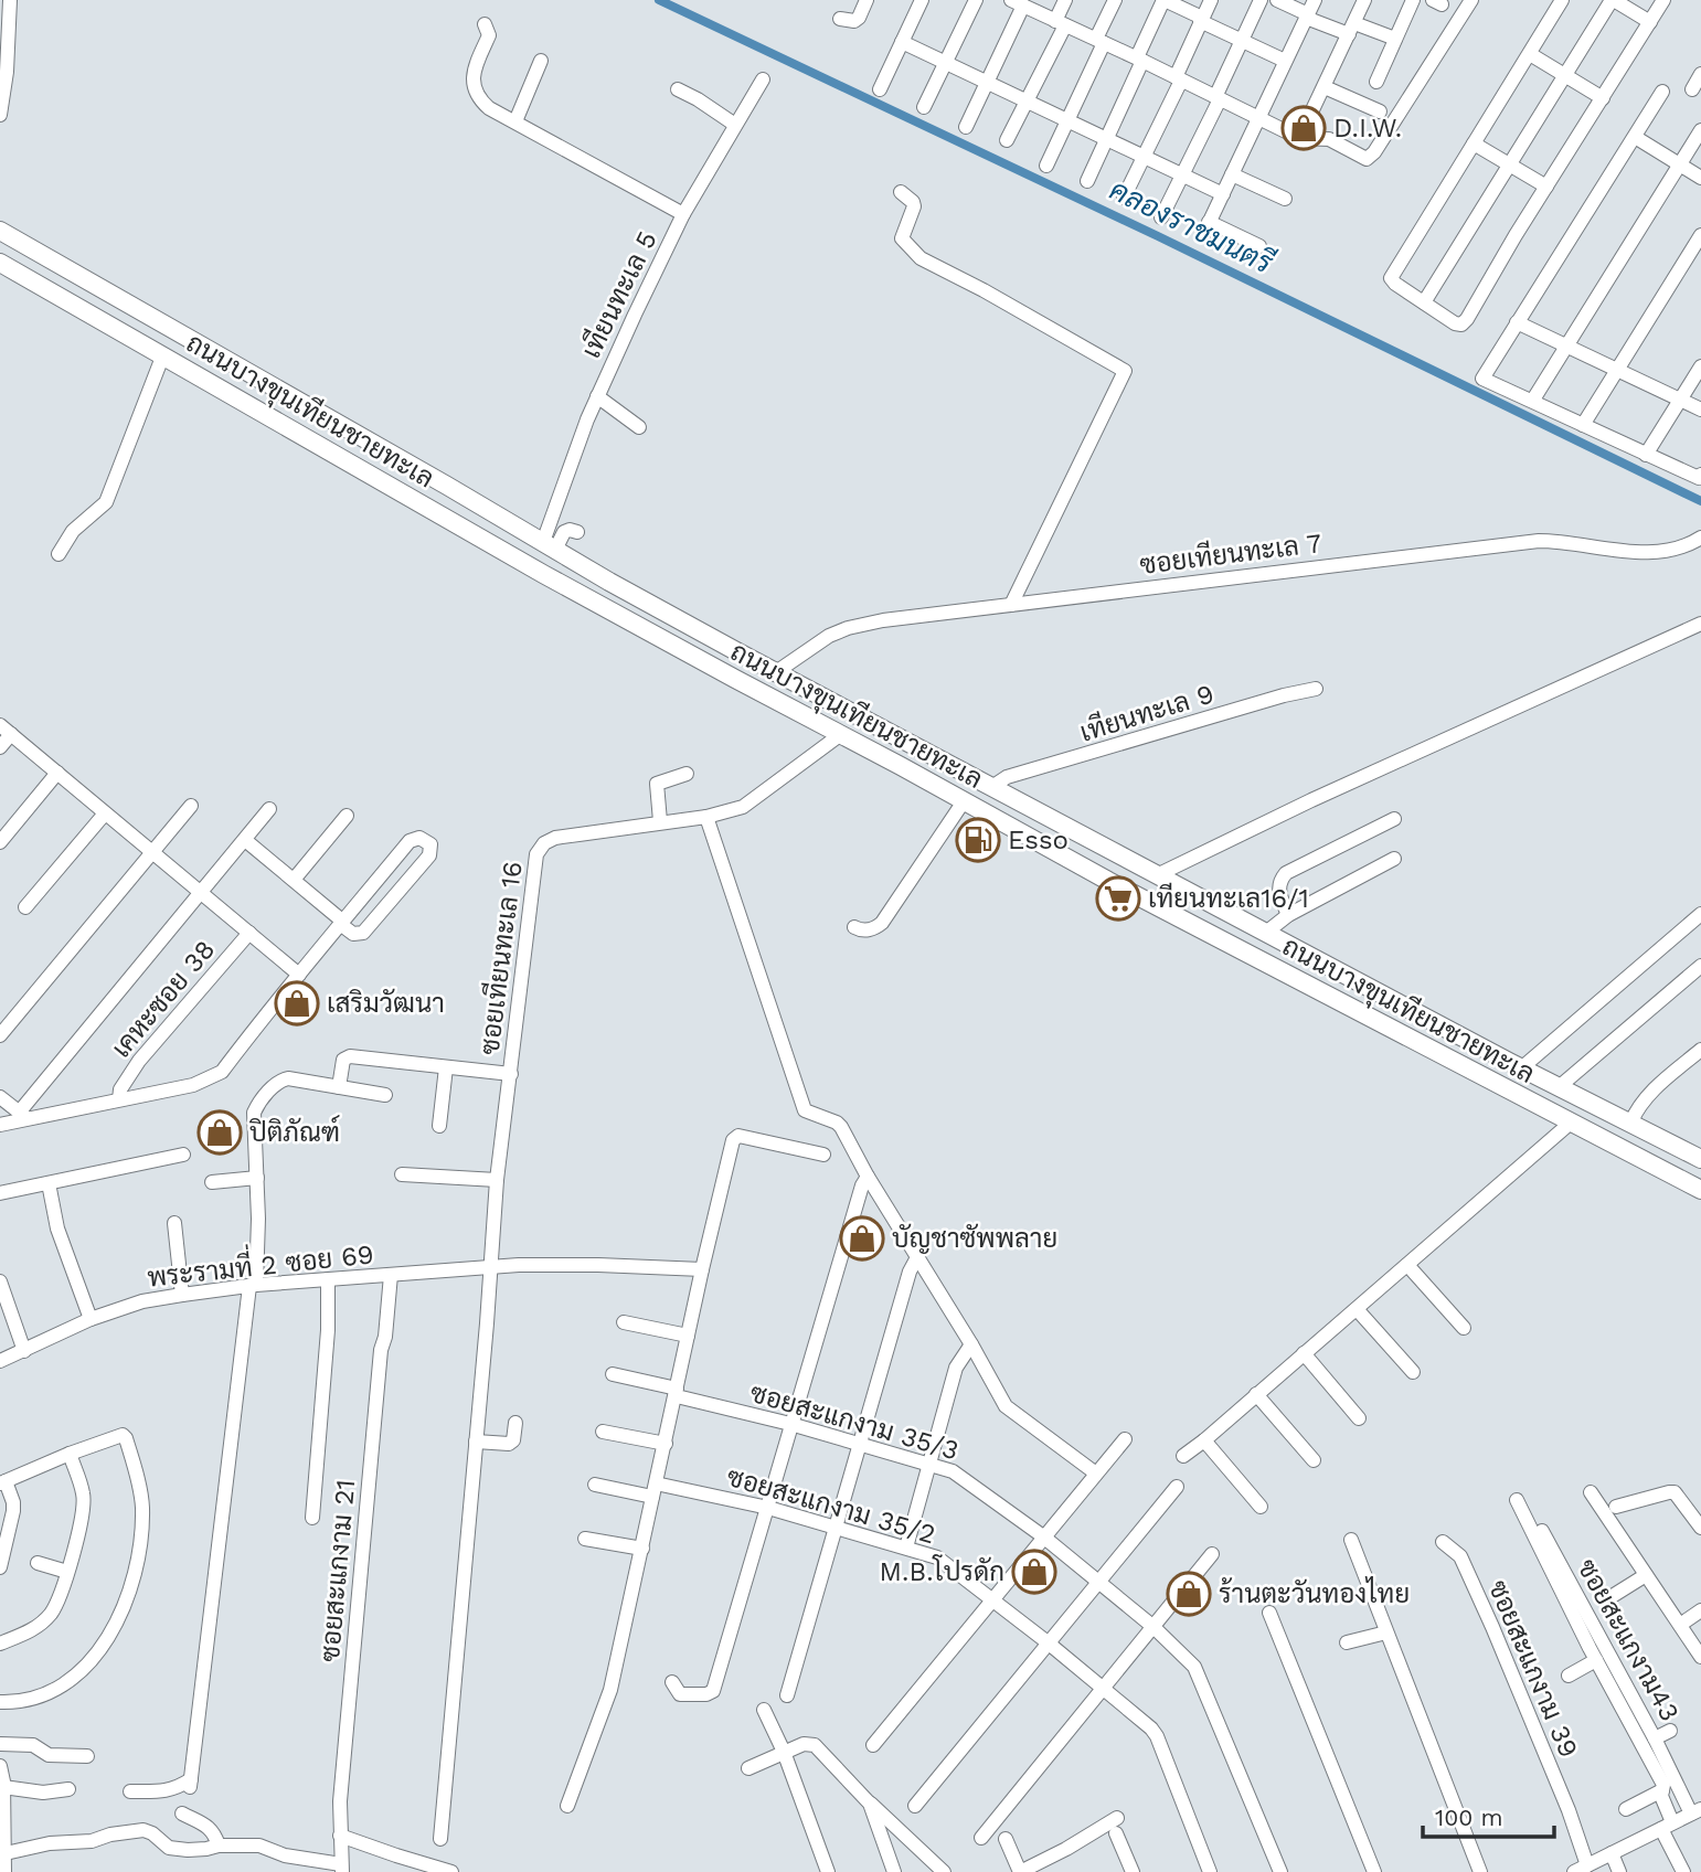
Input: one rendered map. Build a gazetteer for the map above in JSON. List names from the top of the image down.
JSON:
{
  "streets": {
    "main road": ["ถนนบางขุนเทียนชายทะเล"],
    "street": [
      "เทียนทะเล 5",
      "ซอยเทียนทะเล 7",
      "เทียนทะเล 9",
      "ซอยเทียนทะเล 16",
      "เคหะซอย 38",
      "พระรามที่ 2 ซอย 69",
      "ซอยสะแกงาม 35/3",
      "ซอยสะแกงาม 35/2",
      "ซอยสะแกงาม 21",
      "ซอยสะแกงาม43",
      "ซอยสะแกงาม 39"
    ]
  },
  "crossings": [
    ["เทียนทะเล 5", "ถนนบางขุนเทียนชายทะเล"],
    ["ถนนบางขุนเทียนชายทะเล", "ซอยเทียนทะเล 7"],
    ["ถนนบางขุนเทียนชายทะเล", "เทียนทะเล 9"],
    ["ถนนบางขุนเทียนชายทะเล", "ซอยเทียนทะเล 16"],
    ["ซอยเทียนทะเล 16", "พระรามที่ 2 ซอย 69"],
    ["พระรามที่ 2 ซอย 69", "ซอยสะแกงาม 21"]
  ],
  "water": ["คลองราชมนตรี"],
  "places": {
    "shop": [
      "D.I.W.",
      "เสริมวัฒนา",
      "ปิติภัณฑ์",
      "บัญชาซัพพลาย",
      "M.B.โปรดัก",
      "ร้านตะวันทองไทย"
    ],
    "fuel station": ["Esso"],
    "supermarket": ["เทียนทะเล16/1"]
  },
  "scale_bar": "100 m"
}
